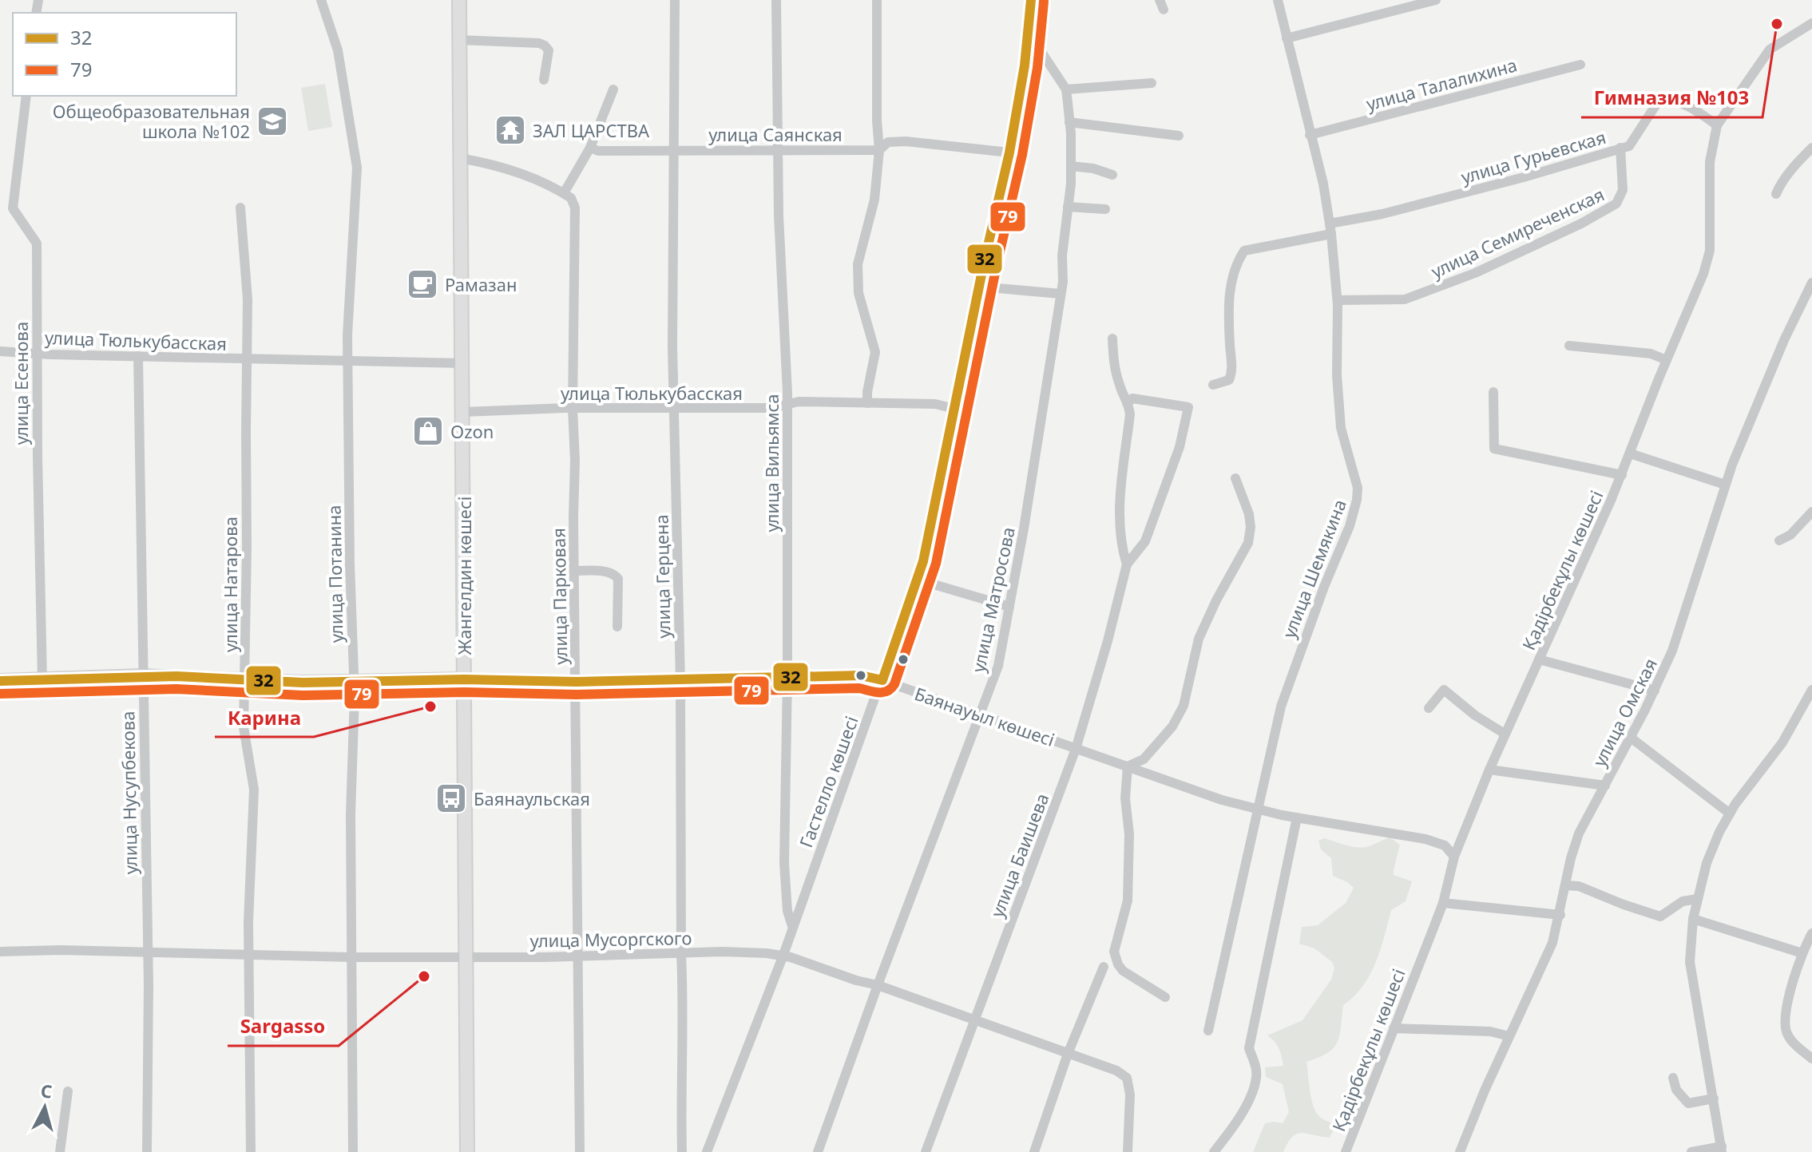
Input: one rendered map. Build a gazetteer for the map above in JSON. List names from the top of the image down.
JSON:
{
  "streets": {
    "main road": ["Жангелдин көшесі", "Баянауыл көшесі"],
    "street": [
      "улица Талалихина",
      "улица Саянская",
      "улица Гурьевская",
      "улица Семиреченская",
      "улица Тюлькубасская",
      "улица Есенова",
      "улица Вильямса",
      "улица Шемякина",
      "Қадірбекұлы көшесі",
      "улица Потанина",
      "улица Герцена",
      "улица Натарова",
      "улица Парковая",
      "улица Матросова",
      "улица Омская",
      "Гастелло көшесі",
      "улица Нусупбекова",
      "улица Баишева",
      "улица Мусоргского"
    ]
  },
  "crossings": [
    ["улица Талалихина", "улица Шемякина"],
    ["улица Саянская", "улица Вильямса"],
    ["улица Саянская", "улица Герцена"],
    ["улица Саянская", "Гастелло көшесі"],
    ["улица Гурьевская", "улица Семиреченская"],
    ["улица Гурьевская", "улица Шемякина"],
    ["улица Гурьевская", "Қадірбекұлы көшесі"],
    ["улица Семиреченская", "улица Шемякина"],
    ["улица Тюлькубасская", "улица Есенова"],
    ["улица Тюлькубасская", "улица Вильямса"],
    ["улица Тюлькубасская", "улица Потанина"],
    ["улица Тюлькубасская", "Жангелдин көшесі"],
    ["улица Тюлькубасская", "улица Герцена"],
    ["улица Тюлькубасская", "улица Натарова"],
    ["улица Тюлькубасская", "улица Парковая"],
    ["улица Тюлькубасская", "Гастелло көшесі"],
    ["улица Тюлькубасская", "улица Нусупбекова"],
    ["улица Есенова", "Баянауыл көшесі"],
    ["улица Вильямса", "Баянауыл көшесі"],
    ["улица Вильямса", "Гастелло көшесі"],
    ["улица Шемякина", "Баянауыл көшесі"],
    ["Қадірбекұлы көшесі", "Баянауыл көшесі"],
    ["улица Потанина", "Баянауыл көшесі"],
    ["улица Потанина", "улица Мусоргского"],
    ["Жангелдин көшесі", "Баянауыл көшесі"],
    ["Жангелдин көшесі", "улица Мусоргского"],
    ["улица Герцена", "Баянауыл көшесі"],
    ["улица Герцена", "улица Мусоргского"],
    ["улица Натарова", "Баянауыл көшесі"],
    ["улица Натарова", "улица Мусоргского"],
    ["улица Парковая", "Баянауыл көшесі"],
    ["улица Парковая", "улица Мусоргского"],
    ["улица Матросова", "Баянауыл көшесі"],
    ["улица Матросова", "Гастелло көшесі"],
    ["улица Матросова", "улица Мусоргского"],
    ["Баянауыл көшесі", "Гастелло көшесі"],
    ["Баянауыл көшесі", "улица Нусупбекова"],
    ["Баянауыл көшесі", "улица Баишева"],
    ["Гастелло көшесі", "улица Мусоргского"],
    ["улица Нусупбекова", "улица Мусоргского"],
    ["улица Баишева", "улица Мусоргского"]
  ],
  "places": {
    "other": ["Гимназия №103", "Карина", "Sargasso"],
    "school or university": ["Общеобразовательная школа №102"],
    "temple": ["ЗАЛ ЦАРСТВА"],
    "cafe": ["Рамазан"],
    "shop": ["Ozon"],
    "bus stop": ["Баянаульская"]
  },
  "lines": ["transit line 32", "transit line 79"],
  "legend": ["32", "79"],
  "north": "top"
}
